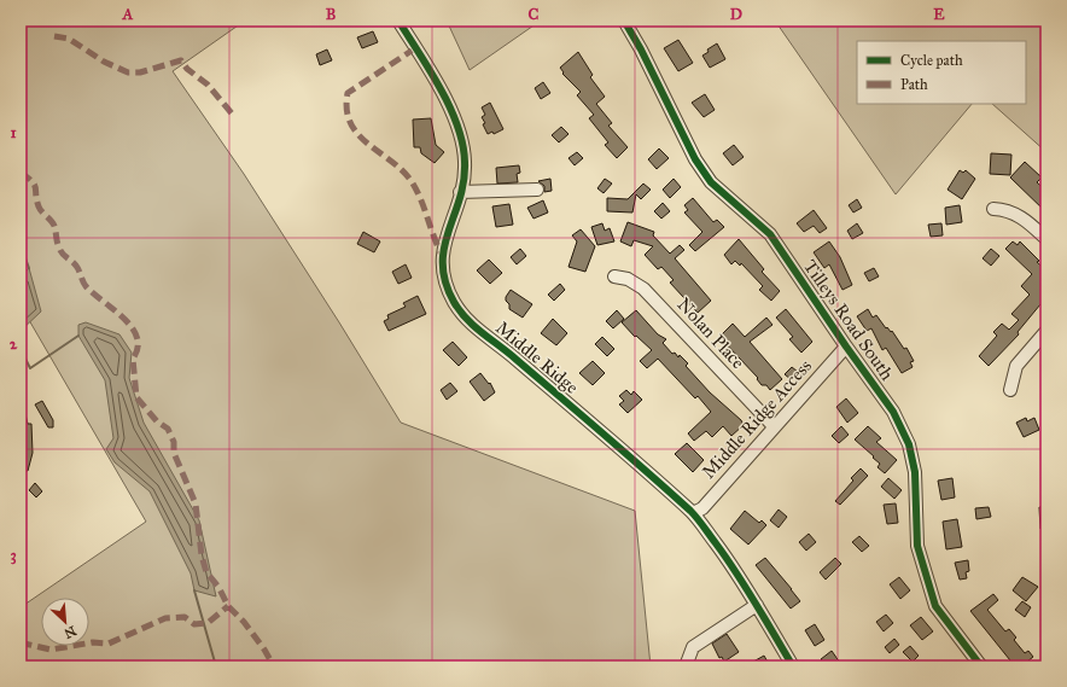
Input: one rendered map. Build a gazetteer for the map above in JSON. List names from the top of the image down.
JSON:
{
  "streets": {
    "street": [
      "Tilleys Road South",
      "Nolan Place",
      "Middle Ridge",
      "Middle Ridge Access"
    ]
  },
  "crossings": [
    ["Tilleys Road South", "Middle Ridge Access"],
    ["Nolan Place", "Middle Ridge Access"],
    ["Middle Ridge", "Middle Ridge Access"]
  ],
  "legend": ["Cycle path", "Path"],
  "north": "bottom right",
  "grid": {
    "columns": [
      "A",
      "B",
      "C",
      "D",
      "E"
    ],
    "rows": ["1", "2", "3"]
  }
}
